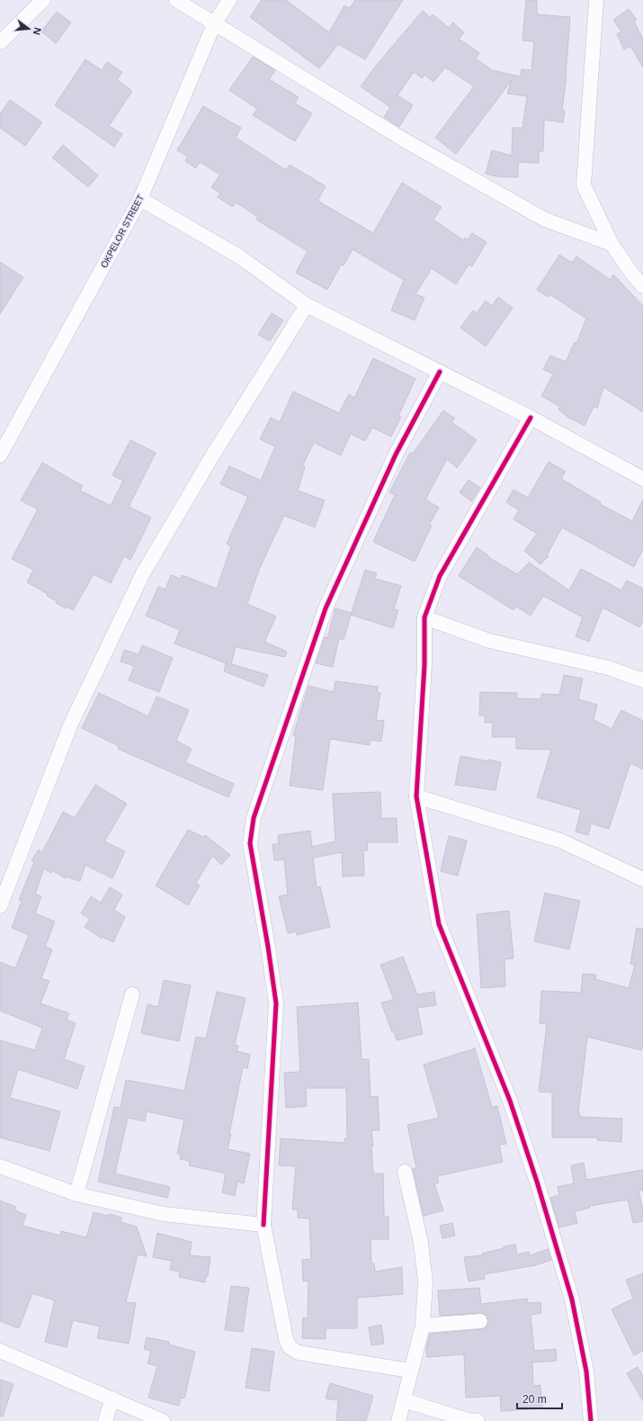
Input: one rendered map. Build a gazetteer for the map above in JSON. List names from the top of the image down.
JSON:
{
  "streets": {
    "street": ["OKPELOR STREET"]
  },
  "scale_bar": "20 m",
  "north": "right"
}
